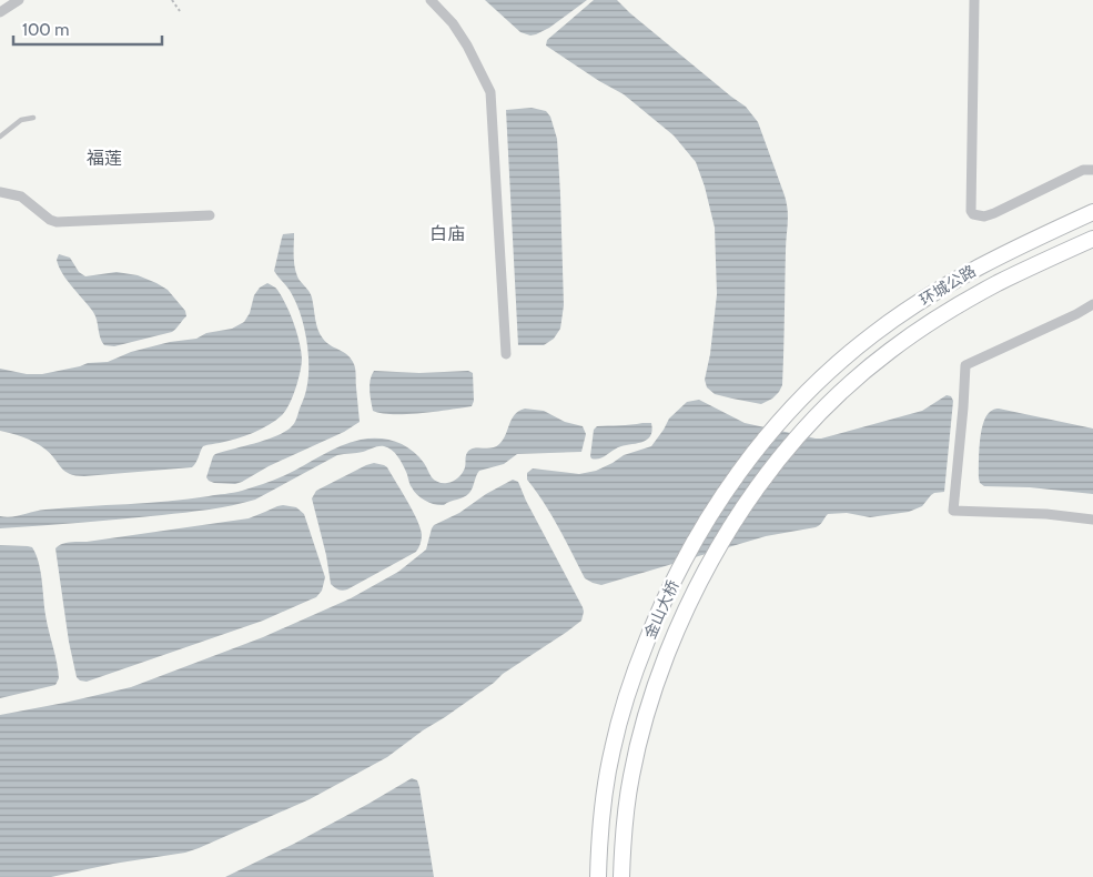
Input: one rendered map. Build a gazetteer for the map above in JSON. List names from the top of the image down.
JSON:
{
  "streets": {
    "highway": ["环城公路", "金山大桥"]
  },
  "crossings": [
    ["环城公路", "金山大桥"]
  ],
  "districts": ["福莲", "白庙"],
  "scale_bar": "100 m"
}
